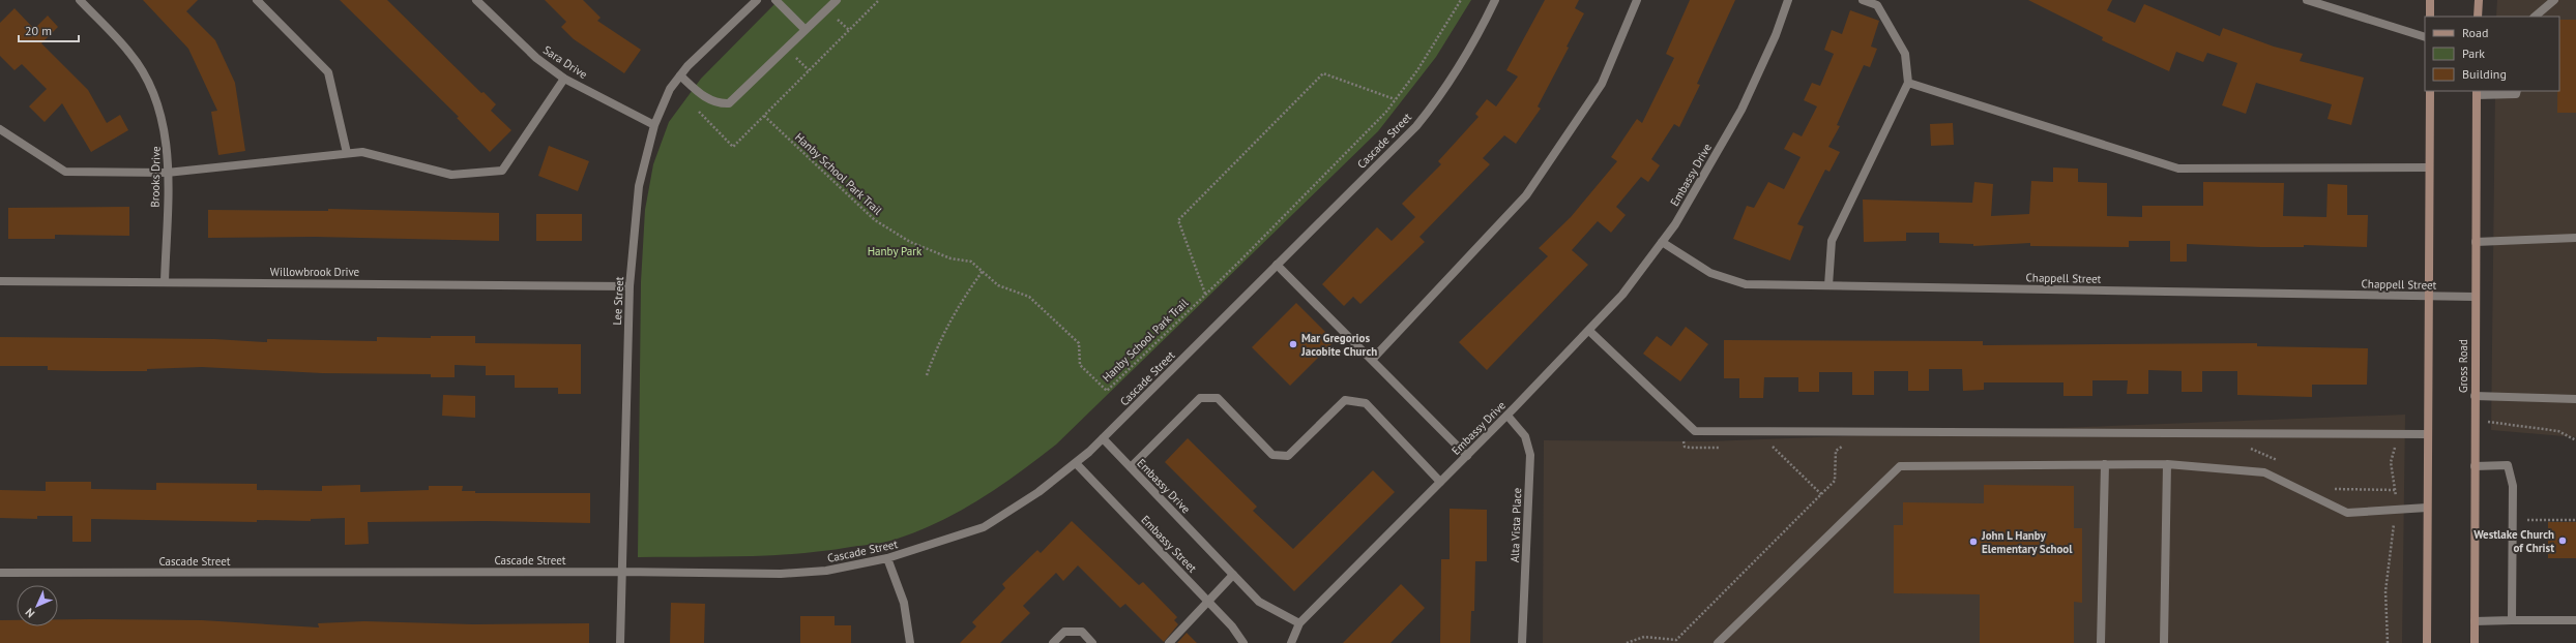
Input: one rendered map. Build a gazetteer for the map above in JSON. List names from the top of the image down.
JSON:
{
  "streets": {
    "main road": ["Gross Road"],
    "street": [
      "Sara Drive",
      "Cascade Street",
      "Embassy Drive",
      "Brooks Drive",
      "Willowbrook Drive",
      "Chappell Street",
      "Lee Street",
      "Alta Vista Place",
      "Embassy Street"
    ],
    "path": ["Hanby School Park Trail"]
  },
  "crossings": [
    ["Sara Drive", "Lee Street"],
    ["Cascade Street", "Embassy Drive"],
    ["Cascade Street", "Lee Street"],
    ["Cascade Street", "Embassy Street"],
    ["Embassy Drive", "Chappell Street"],
    ["Embassy Drive", "Alta Vista Place"],
    ["Brooks Drive", "Willowbrook Drive"],
    ["Willowbrook Drive", "Lee Street"],
    ["Chappell Street", "Gross Road"]
  ],
  "parks": ["Hanby Park"],
  "places": ["Mar Gregorios Jacobite Church", "Westlake Church of Christ", "John L Hanby Elementary School"],
  "legend": ["Road", "Park", "Building"],
  "scale_bar": "20 m",
  "north": "bottom left"
}
